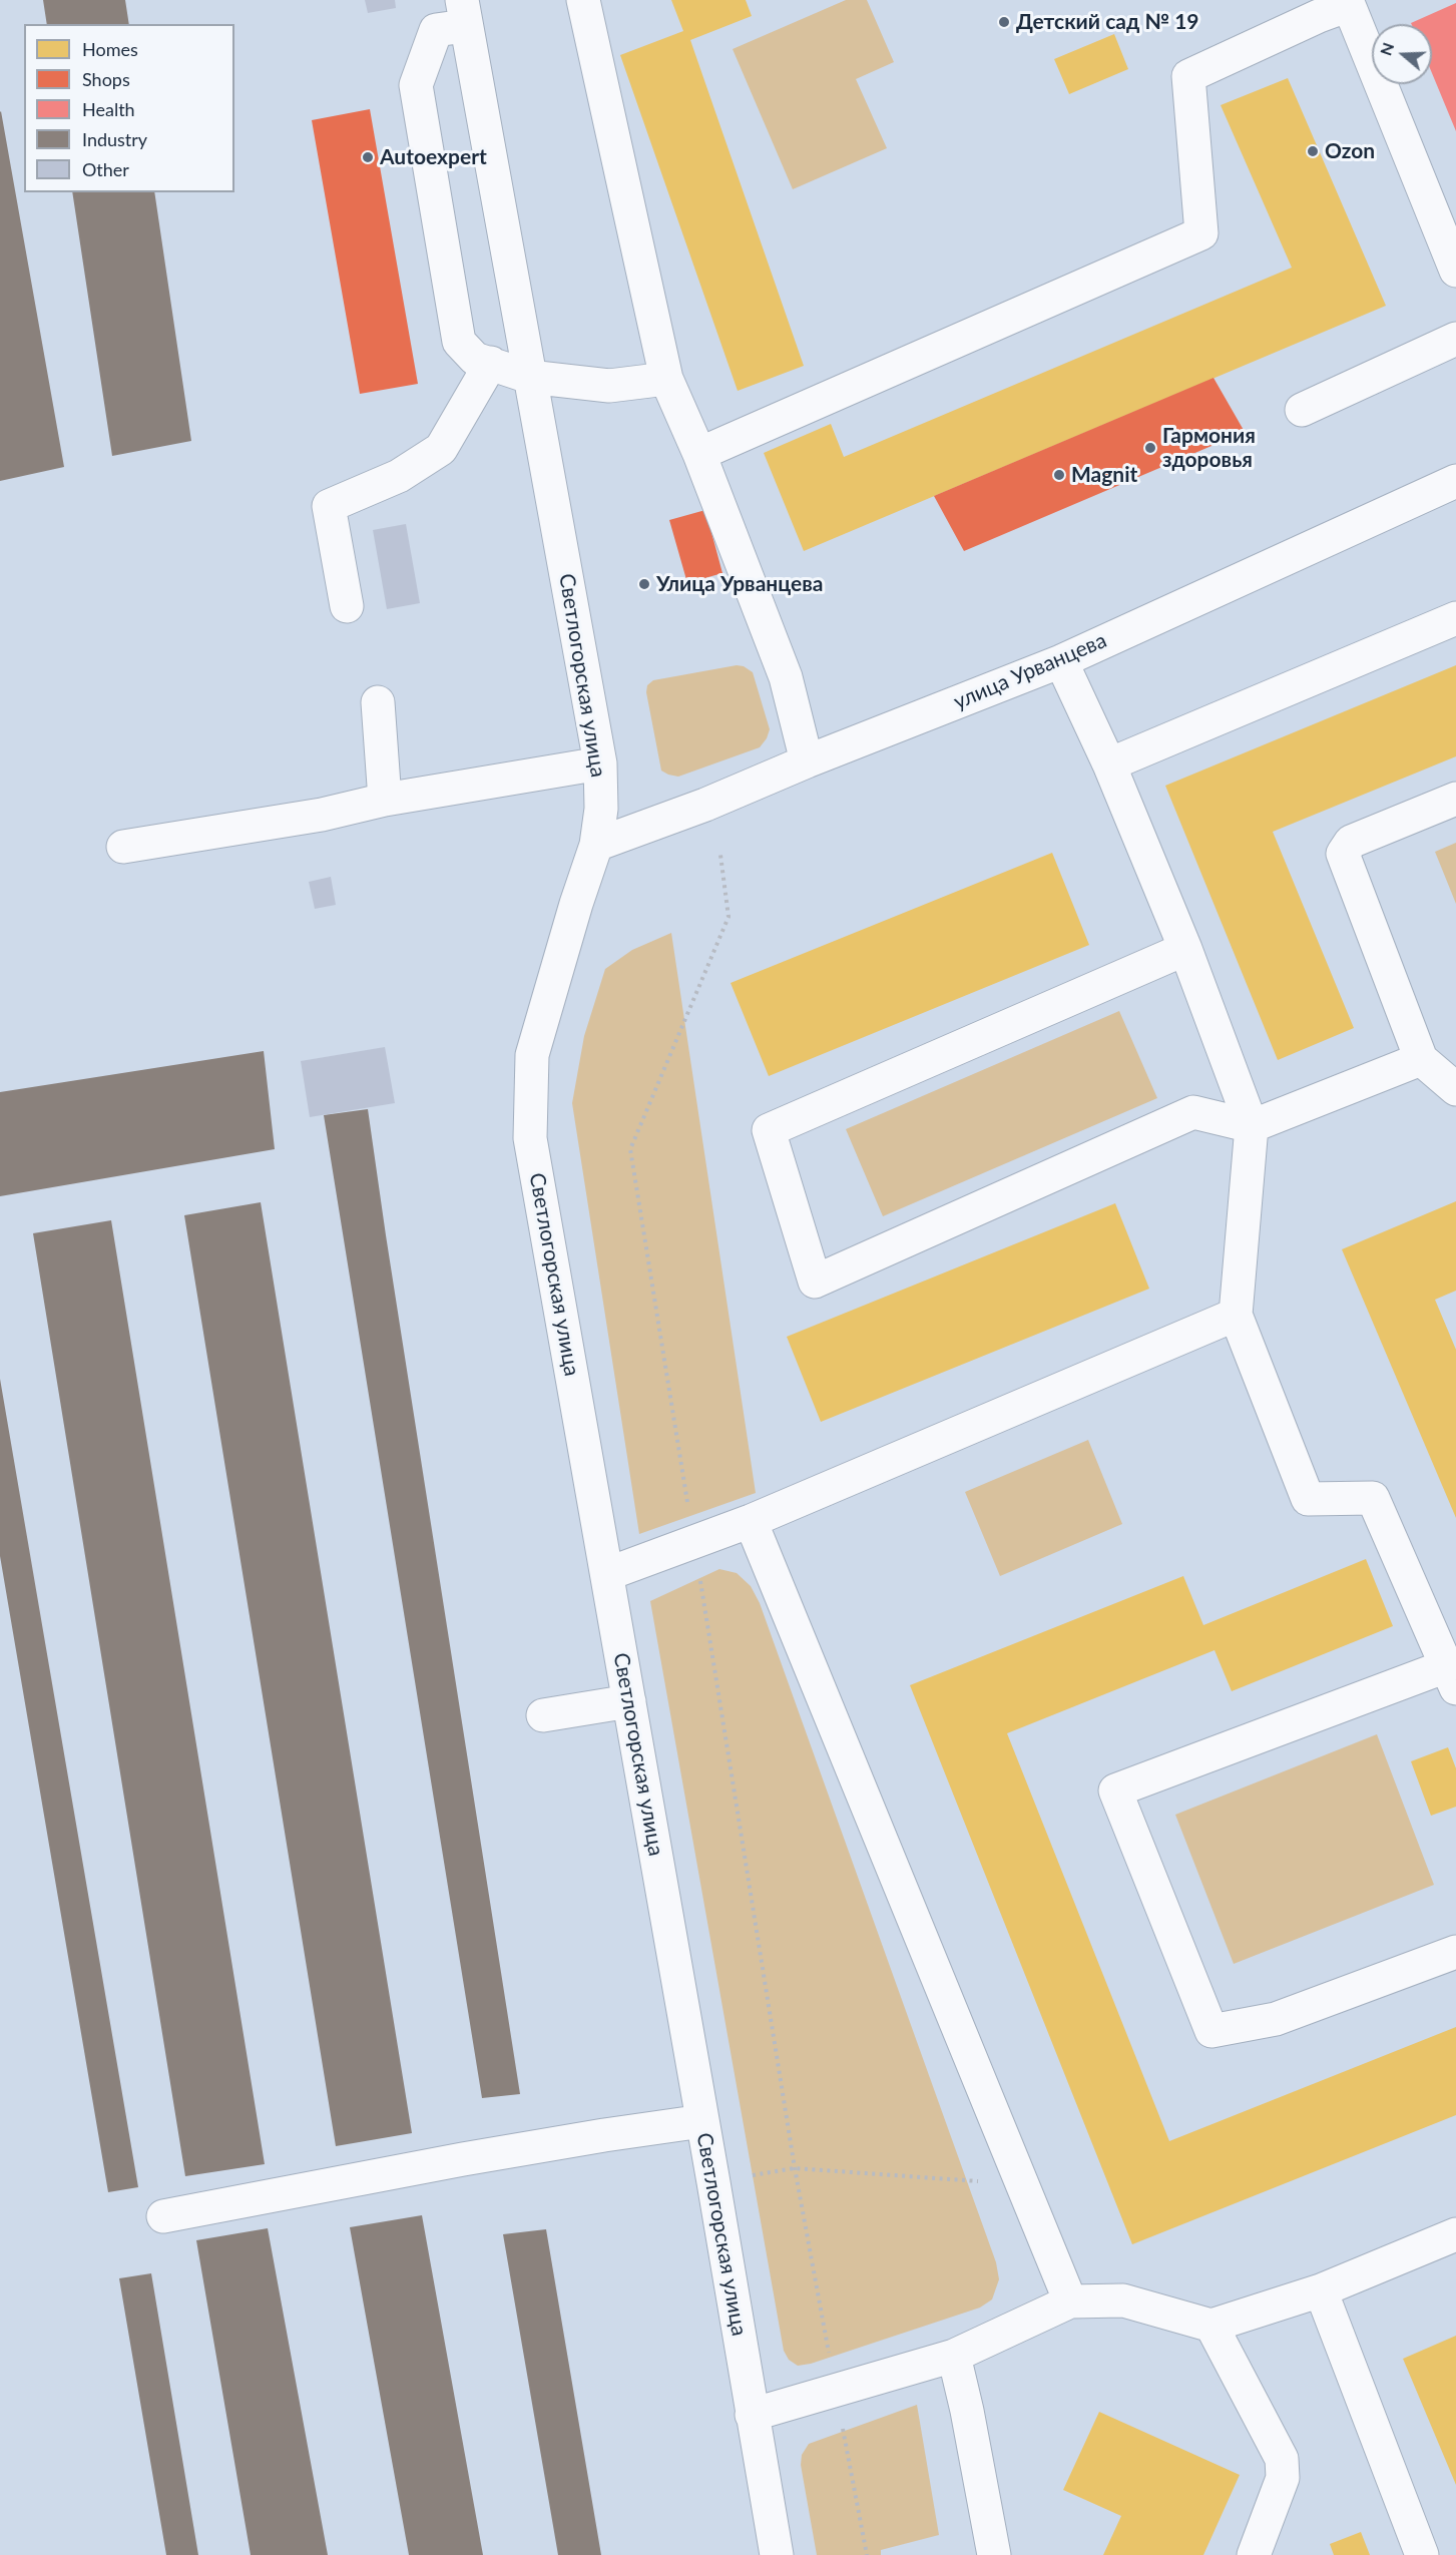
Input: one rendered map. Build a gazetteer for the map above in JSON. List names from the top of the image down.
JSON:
{
  "streets": {
    "street": ["улица Урванцева", "Светлогорская улица"]
  },
  "crossings": [
    ["улица Урванцева", "Светлогорская улица"]
  ],
  "places": [
    "Детский сад № 19",
    "Ozon",
    "Autoexpert",
    "Гармония здоровья",
    "Magnit",
    "Улица Урванцева"
  ],
  "legend": [
    "Homes",
    "Shops",
    "Health",
    "Industry",
    "Other"
  ],
  "north": "left"
}
